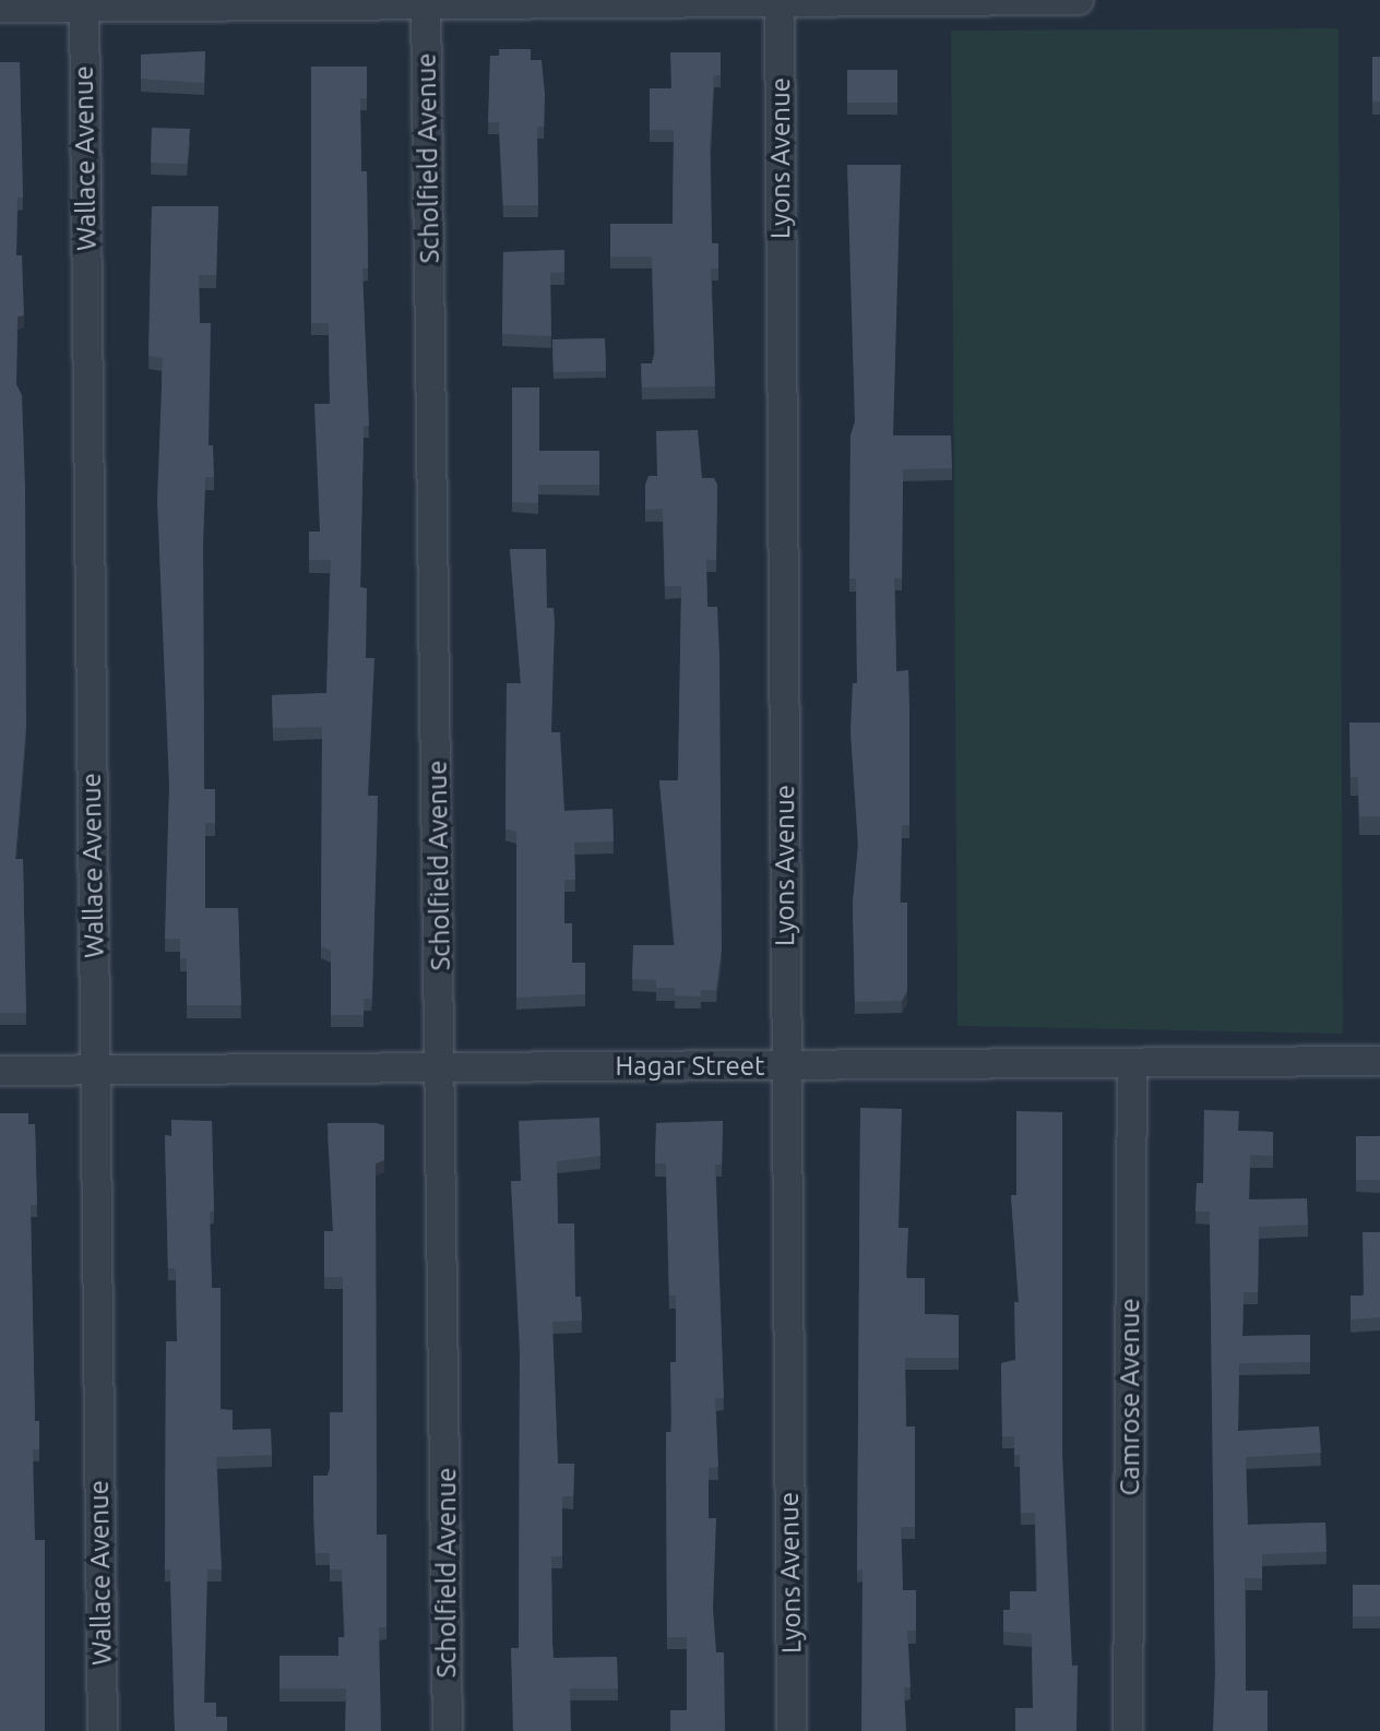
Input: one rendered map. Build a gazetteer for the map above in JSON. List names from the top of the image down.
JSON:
{
  "streets": {
    "street": [
      "Wallace Avenue",
      "Scholfield Avenue",
      "Lyons Avenue",
      "Hagar Street",
      "Camrose Avenue"
    ]
  },
  "crossings": [
    ["Wallace Avenue", "Hagar Street"],
    ["Scholfield Avenue", "Hagar Street"],
    ["Lyons Avenue", "Hagar Street"],
    ["Hagar Street", "Camrose Avenue"]
  ]
}
